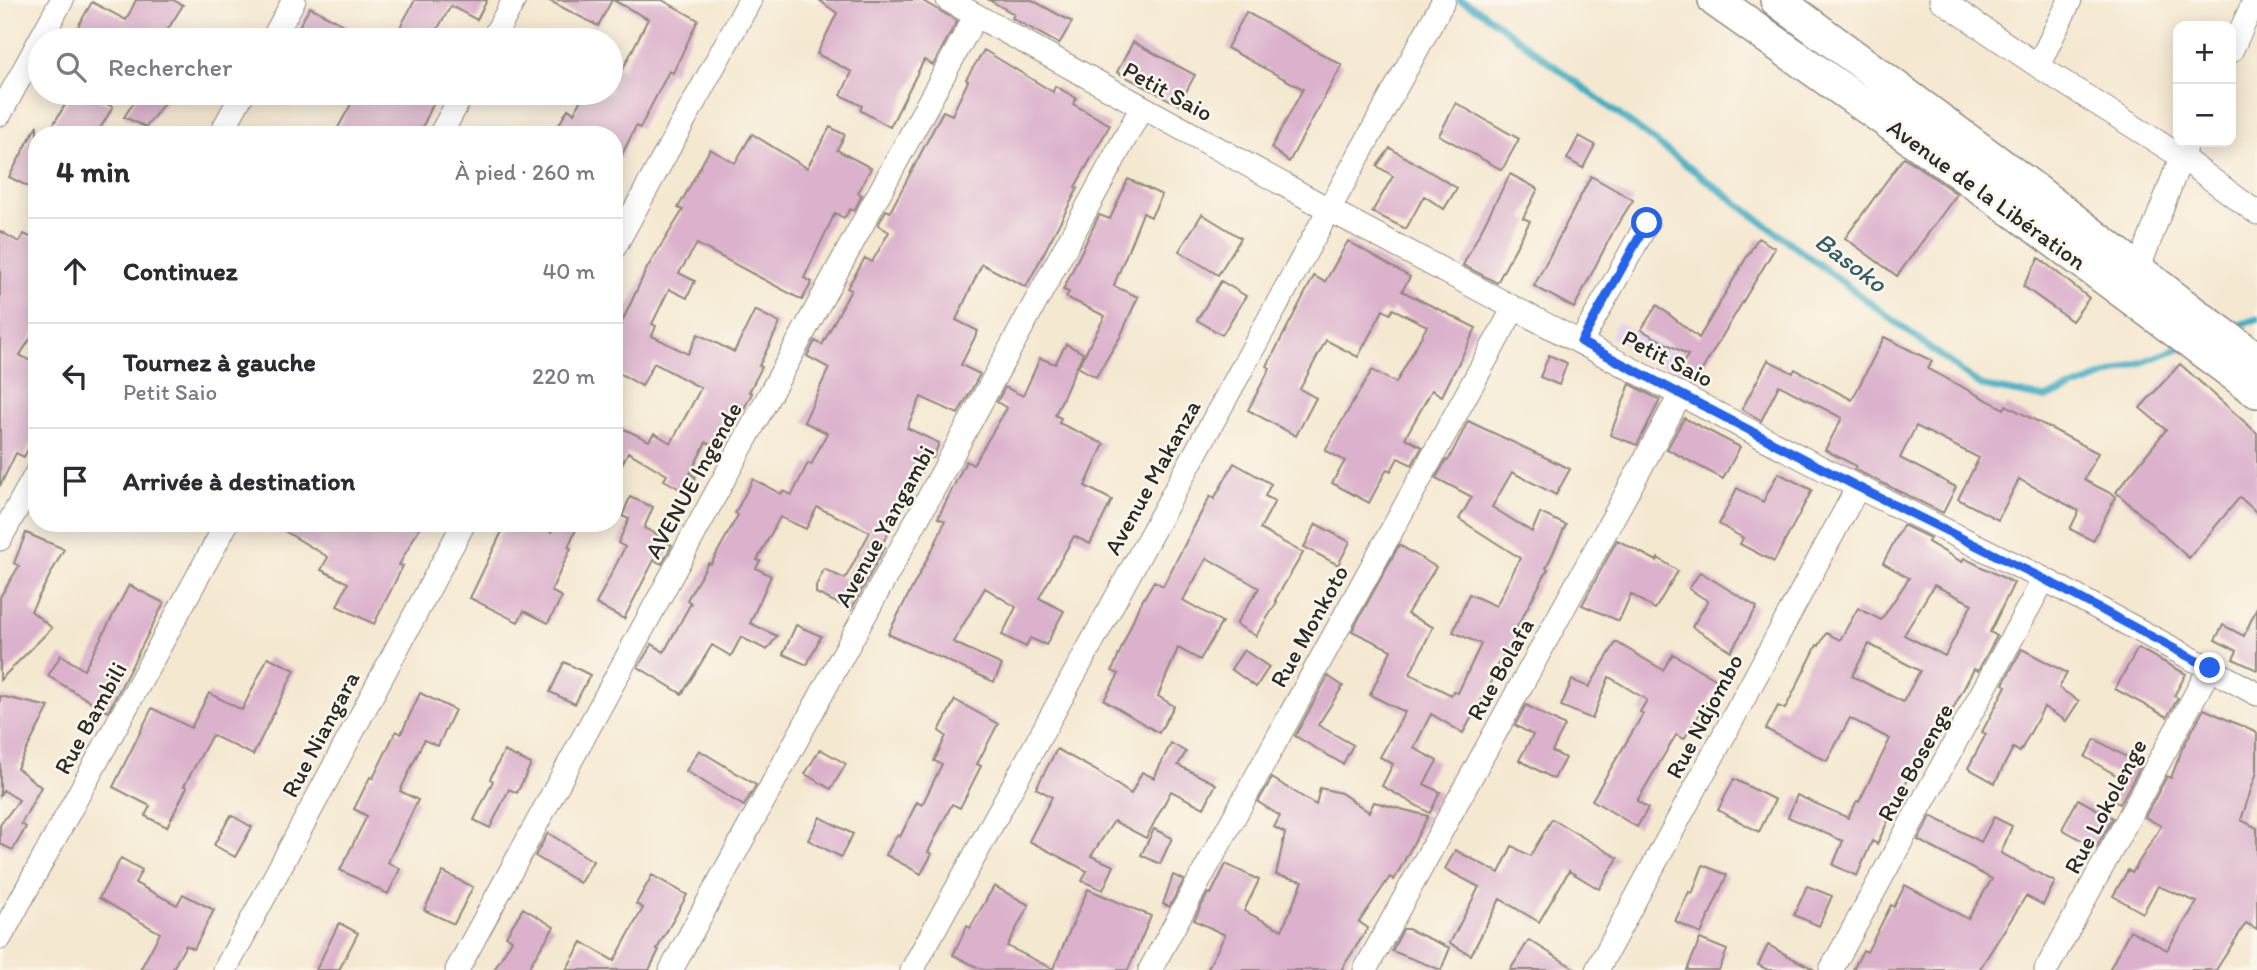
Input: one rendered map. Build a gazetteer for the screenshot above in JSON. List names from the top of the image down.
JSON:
{
  "streets": {
    "highway": ["Avenue de la Libération"],
    "street": [
      "Petit Saio",
      "Avenue Makanza",
      "AVENUE Ingende",
      "Avenue Yangambi",
      "Rue Monkoto",
      "Rue Bolafa",
      "Rue Ndjombo",
      "Rue Bambili",
      "Rue Niangara",
      "Rue Bosenge",
      "Rue Lokolenge"
    ]
  },
  "crossings": [
    ["Petit Saio", "Avenue Makanza"],
    ["Petit Saio", "AVENUE Ingende"],
    ["Petit Saio", "Avenue Yangambi"],
    ["Petit Saio", "Rue Monkoto"],
    ["Petit Saio", "Rue Bolafa"],
    ["Petit Saio", "Rue Ndjombo"],
    ["Petit Saio", "Rue Bosenge"],
    ["Petit Saio", "Rue Lokolenge"]
  ],
  "water": ["Basoko"],
  "page": {
    "map_buttons": ["+", "−"],
    "search": "Rechercher",
    "heading": ["4 min", "À pied · 260 m"],
    "list": [
      ["Continuez", "40 m"],
      ["Tournez à gauche", "Petit Saio", "220 m"],
      "Arrivée à destination"
    ]
  }
}
